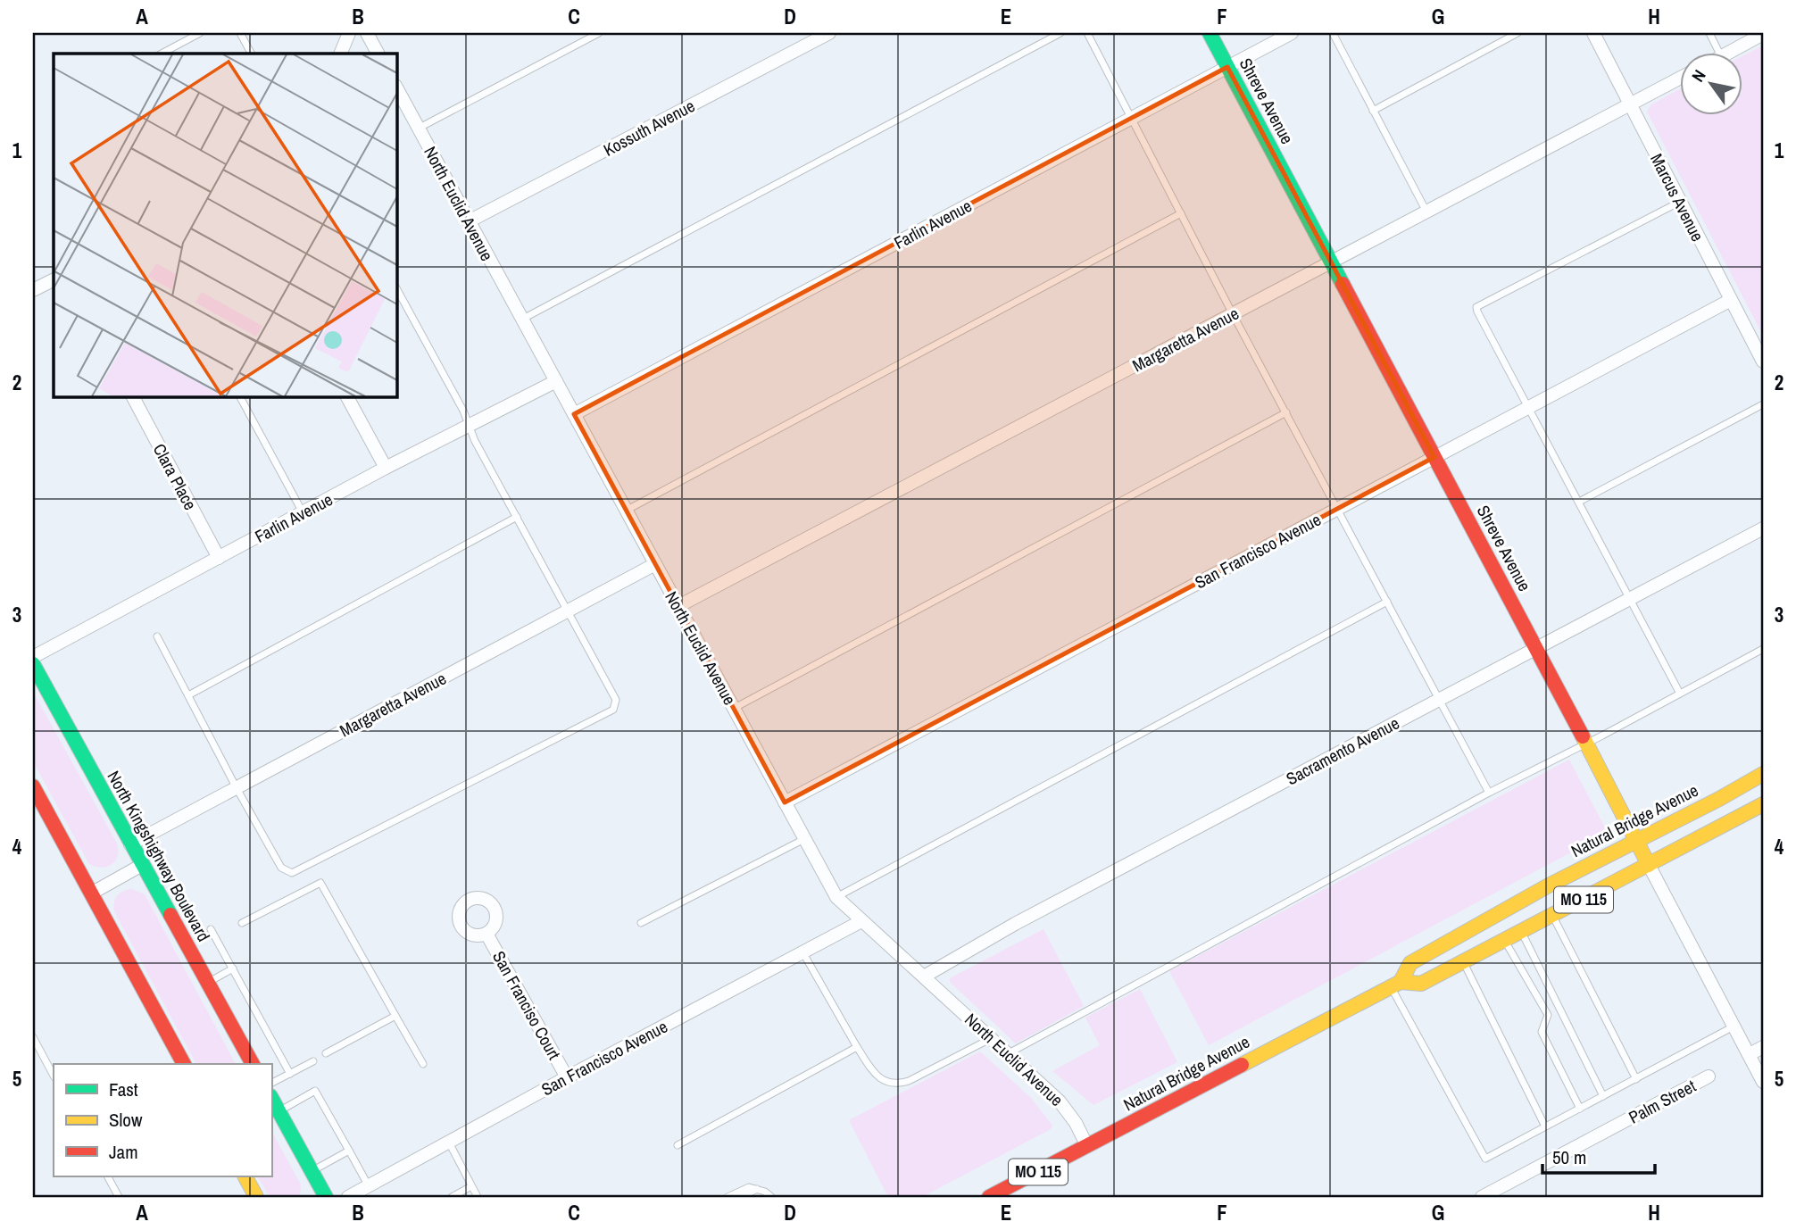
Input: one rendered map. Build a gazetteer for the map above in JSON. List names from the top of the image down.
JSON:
{
  "streets": {
    "main road": [
      "Shreve Avenue",
      "Natural Bridge Avenue",
      "North Kingshighway Boulevard",
      "MO 115"
    ],
    "street": [
      "Kossuth Avenue",
      "Marcus Avenue",
      "North Euclid Avenue",
      "Farlin Avenue",
      "Margaretta Avenue",
      "Clara Place",
      "San Francisco Avenue",
      "Sacramento Avenue",
      "San Franciso Court",
      "Palm Street"
    ]
  },
  "crossings": [
    ["Shreve Avenue", "Farlin Avenue"],
    ["Shreve Avenue", "Margaretta Avenue"],
    ["Shreve Avenue", "San Francisco Avenue"],
    ["Shreve Avenue", "Sacramento Avenue"],
    ["Shreve Avenue", "Natural Bridge Avenue"],
    ["Kossuth Avenue", "North Euclid Avenue"],
    ["Marcus Avenue", "Margaretta Avenue"],
    ["Marcus Avenue", "San Francisco Avenue"],
    ["North Euclid Avenue", "Farlin Avenue"],
    ["North Euclid Avenue", "Margaretta Avenue"],
    ["North Euclid Avenue", "San Francisco Avenue"],
    ["North Euclid Avenue", "Sacramento Avenue"],
    ["North Euclid Avenue", "Natural Bridge Avenue"],
    ["Farlin Avenue", "Clara Place"],
    ["Margaretta Avenue", "North Kingshighway Boulevard"],
    ["San Francisco Avenue", "San Franciso Court"]
  ],
  "legend": ["Fast", "Slow", "Jam"],
  "scale_bar": "50 m",
  "north": "top left",
  "grid": {
    "columns": [
      "A",
      "B",
      "C",
      "D",
      "E",
      "F",
      "G",
      "H"
    ],
    "rows": [
      "1",
      "2",
      "3",
      "4",
      "5"
    ]
  }
}
